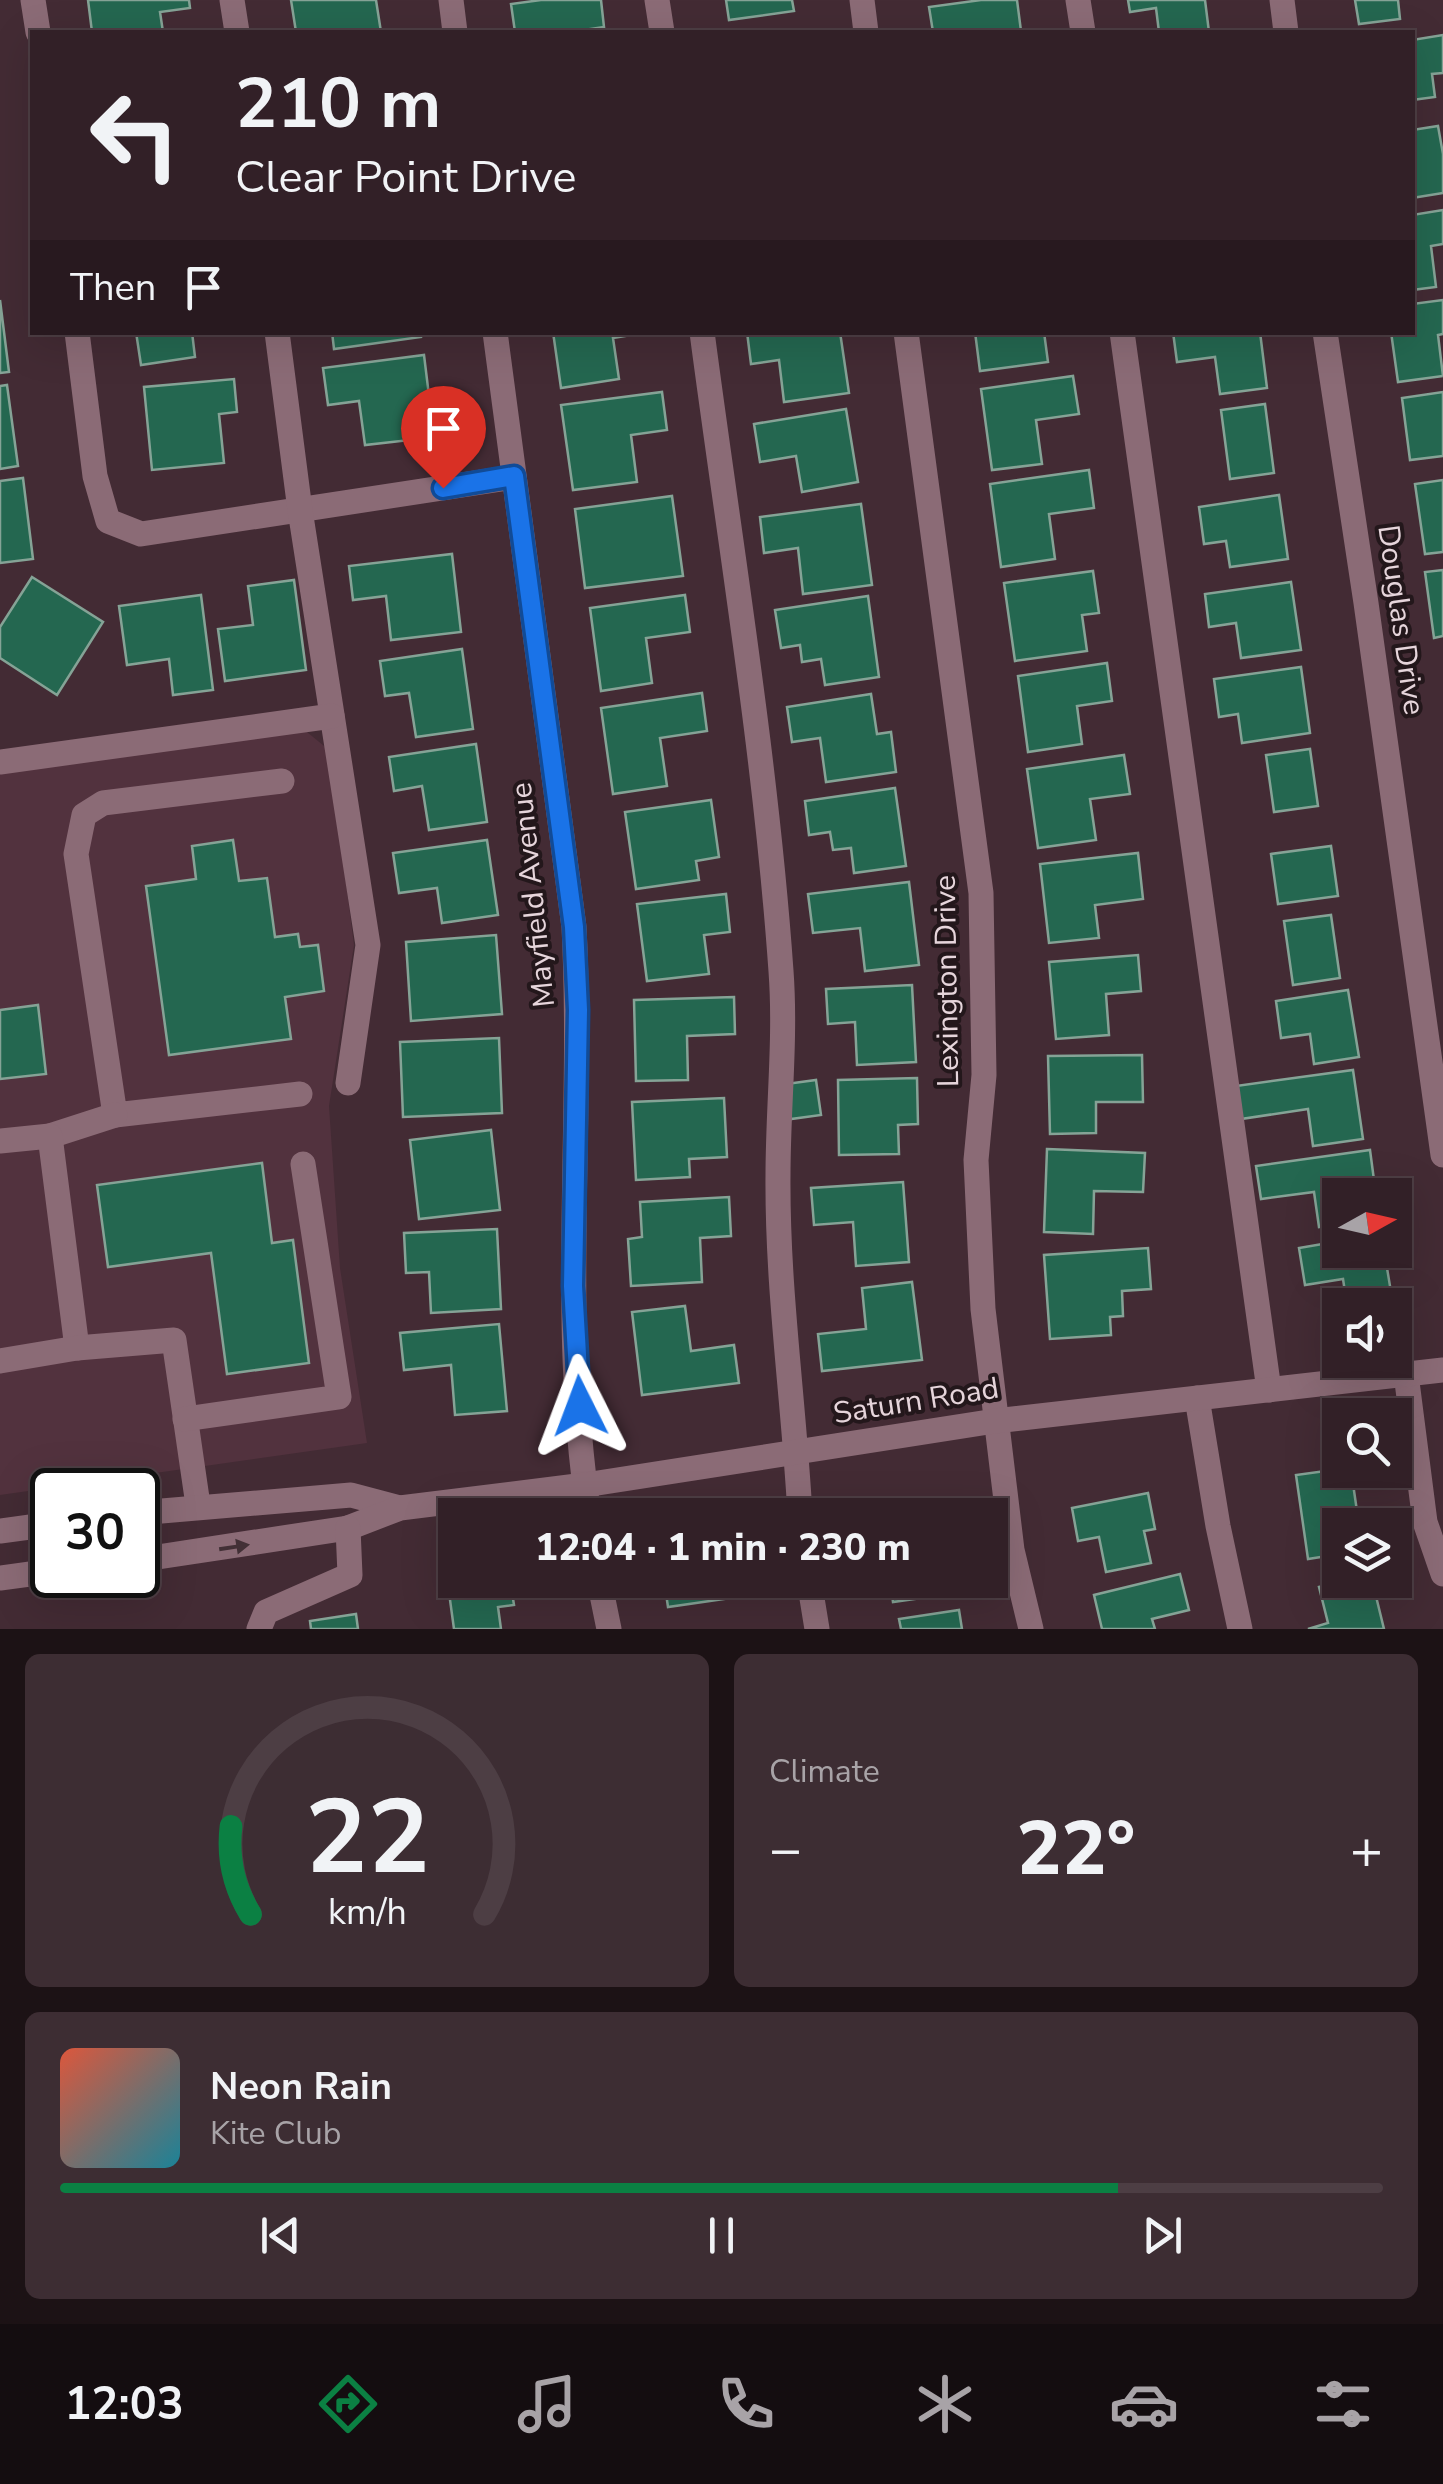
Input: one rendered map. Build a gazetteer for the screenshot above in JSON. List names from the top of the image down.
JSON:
{
  "streets": {
    "street": [
      "Douglas Drive",
      "Mayfield Avenue",
      "Lexington Drive",
      "Saturn Road"
    ]
  },
  "crossings": [
    ["Mayfield Avenue", "Saturn Road"],
    ["Lexington Drive", "Saturn Road"]
  ],
  "north": "right",
  "page": {
    "turn": ["210 m", "Clear Point Drive"],
    "then": "Then",
    "limit": "30",
    "trip": "12:04 · 1 min · 230 m",
    "tile": "Climate",
    "heat": ["−", "22°", "+"],
    "song": ["Neon Rain", "Kite Club"],
    "tabs": "12:03",
    "gauge": ["22", "km/h"]
  }
}
